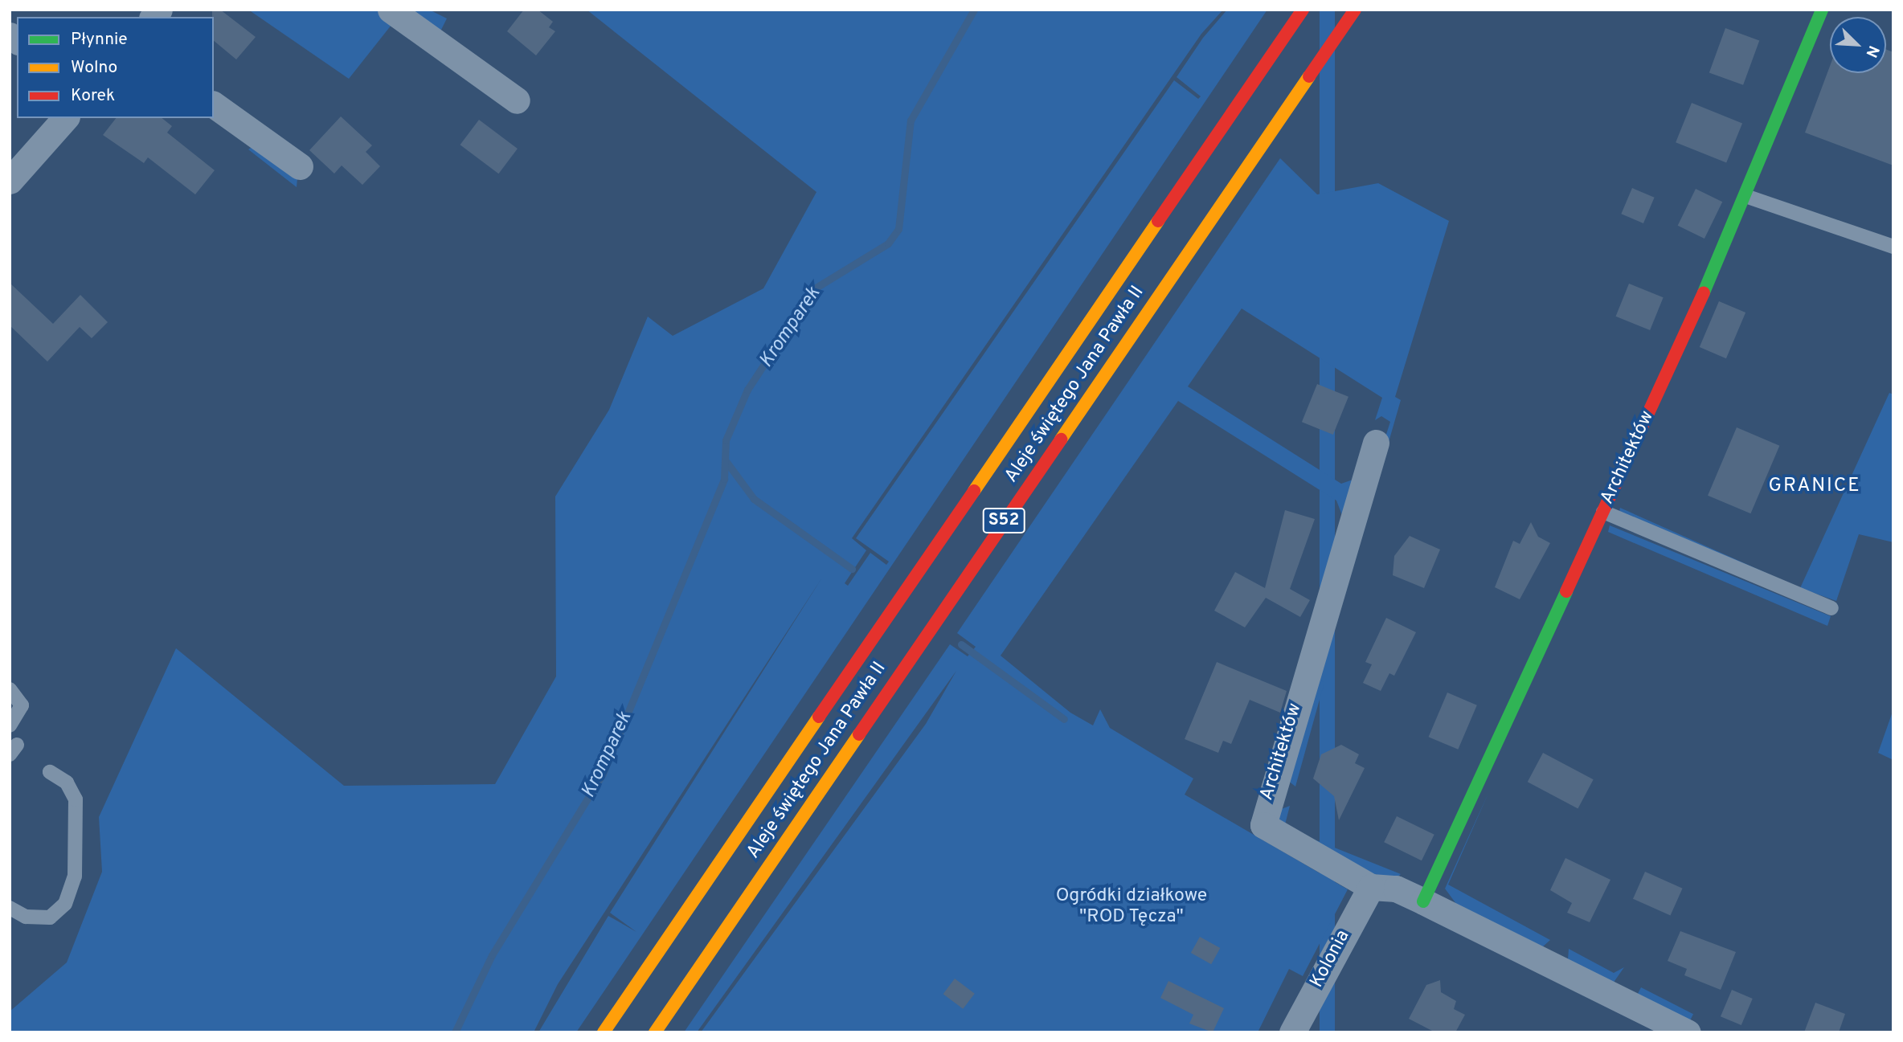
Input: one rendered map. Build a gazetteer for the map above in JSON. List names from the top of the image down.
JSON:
{
  "streets": {
    "main road": ["Aleje świętego Jana Pawła II", "Architektów", "S52"],
    "street": ["Kolonia"]
  },
  "crossings": [
    ["Architektów", "Kolonia"]
  ],
  "districts": ["GRANICE"],
  "water": ["Kromparek"],
  "parks": ["Ogródki działkowe \"ROD Tęcza\""],
  "legend": ["Płynnie", "Wolno", "Korek"],
  "north": "bottom right"
}
